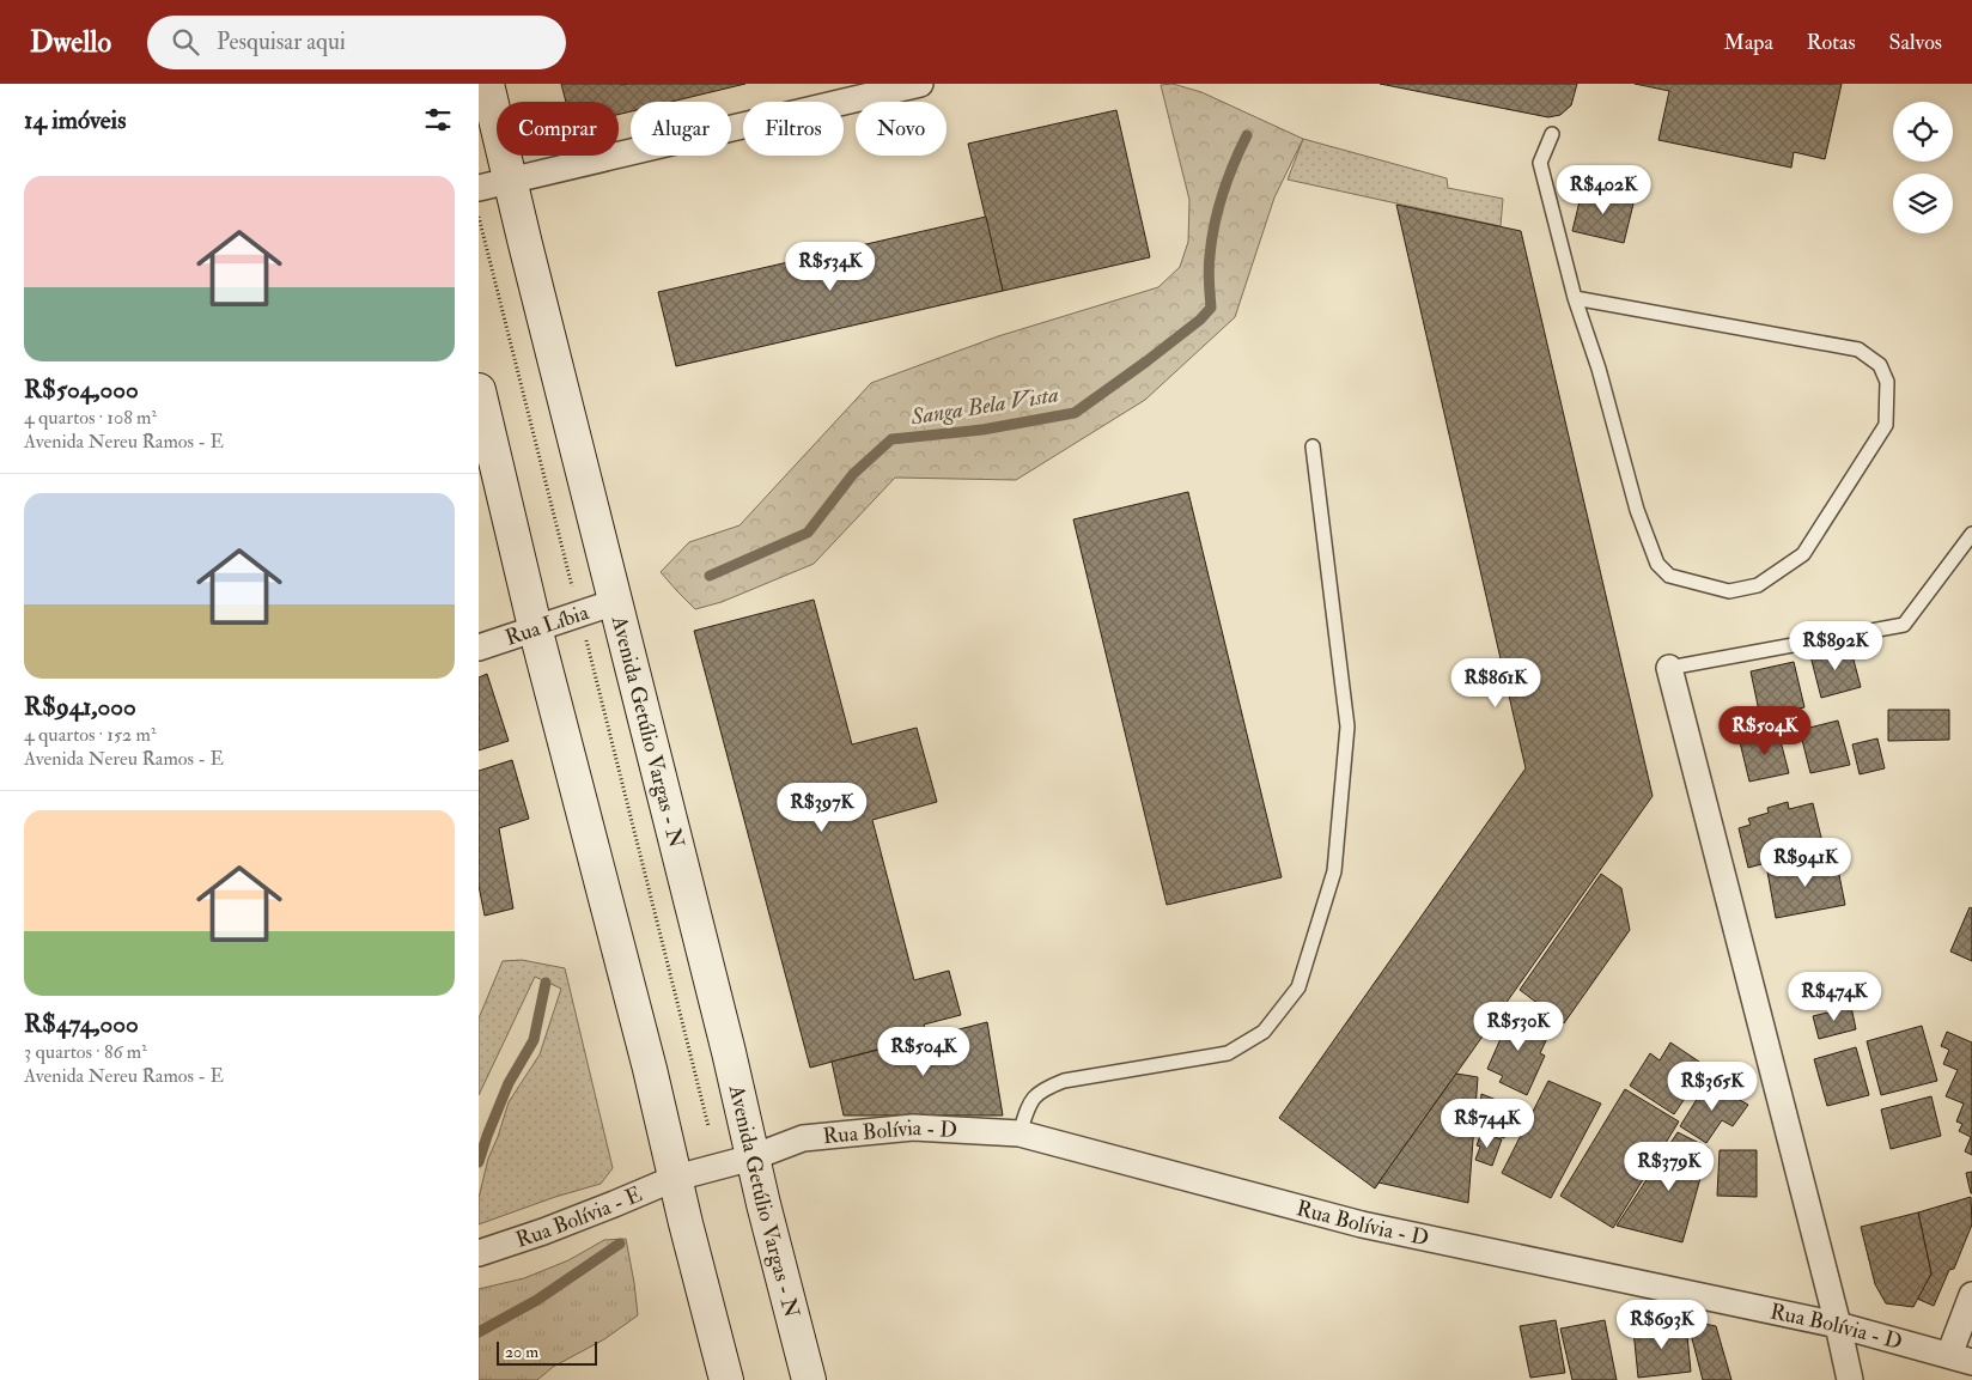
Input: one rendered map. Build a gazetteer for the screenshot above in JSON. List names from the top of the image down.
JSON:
{
  "streets": {
    "street": [
      "Rua Líbia",
      "Avenida Getúlio Vargas - N",
      "Rua Bolívia - D",
      "Rua Bolívia - E"
    ]
  },
  "crossings": [
    ["Rua Líbia", "Avenida Getúlio Vargas - N"],
    ["Avenida Getúlio Vargas - N", "Rua Bolívia - D"],
    ["Rua Bolívia - D", "Rua Bolívia - E"]
  ],
  "water": ["Sanga Bela Vista"],
  "scale_bar": "20 m",
  "page": {
    "header": "Dwello",
    "search": "Pesquisar aqui",
    "nav": ["Mapa", "Rotas", "Salvos"],
    "heading": "14 imóveis",
    "chip": [
      "Comprar",
      "Alugar",
      "Filtros",
      "Novo"
    ],
    "list": [
      {
        "name": "R$504,000",
        "note": "4 quartos · 108 m² · Avenida Nereu Ramos - E"
      },
      {
        "name": "R$941,000",
        "note": "4 quartos · 152 m² · Avenida Nereu Ramos - E"
      },
      {
        "name": "R$474,000",
        "note": "3 quartos · 86 m² · Avenida Nereu Ramos - E"
      }
    ],
    "price": [
      "R$402K",
      "R$534K",
      "R$892K",
      "R$861K",
      "R$504K",
      "R$397K",
      "R$941K",
      "R$474K",
      "R$530K",
      "R$504K",
      "R$365K",
      "R$744K",
      "R$379K",
      "R$693K"
    ],
    "scale": "20 m"
  }
}
